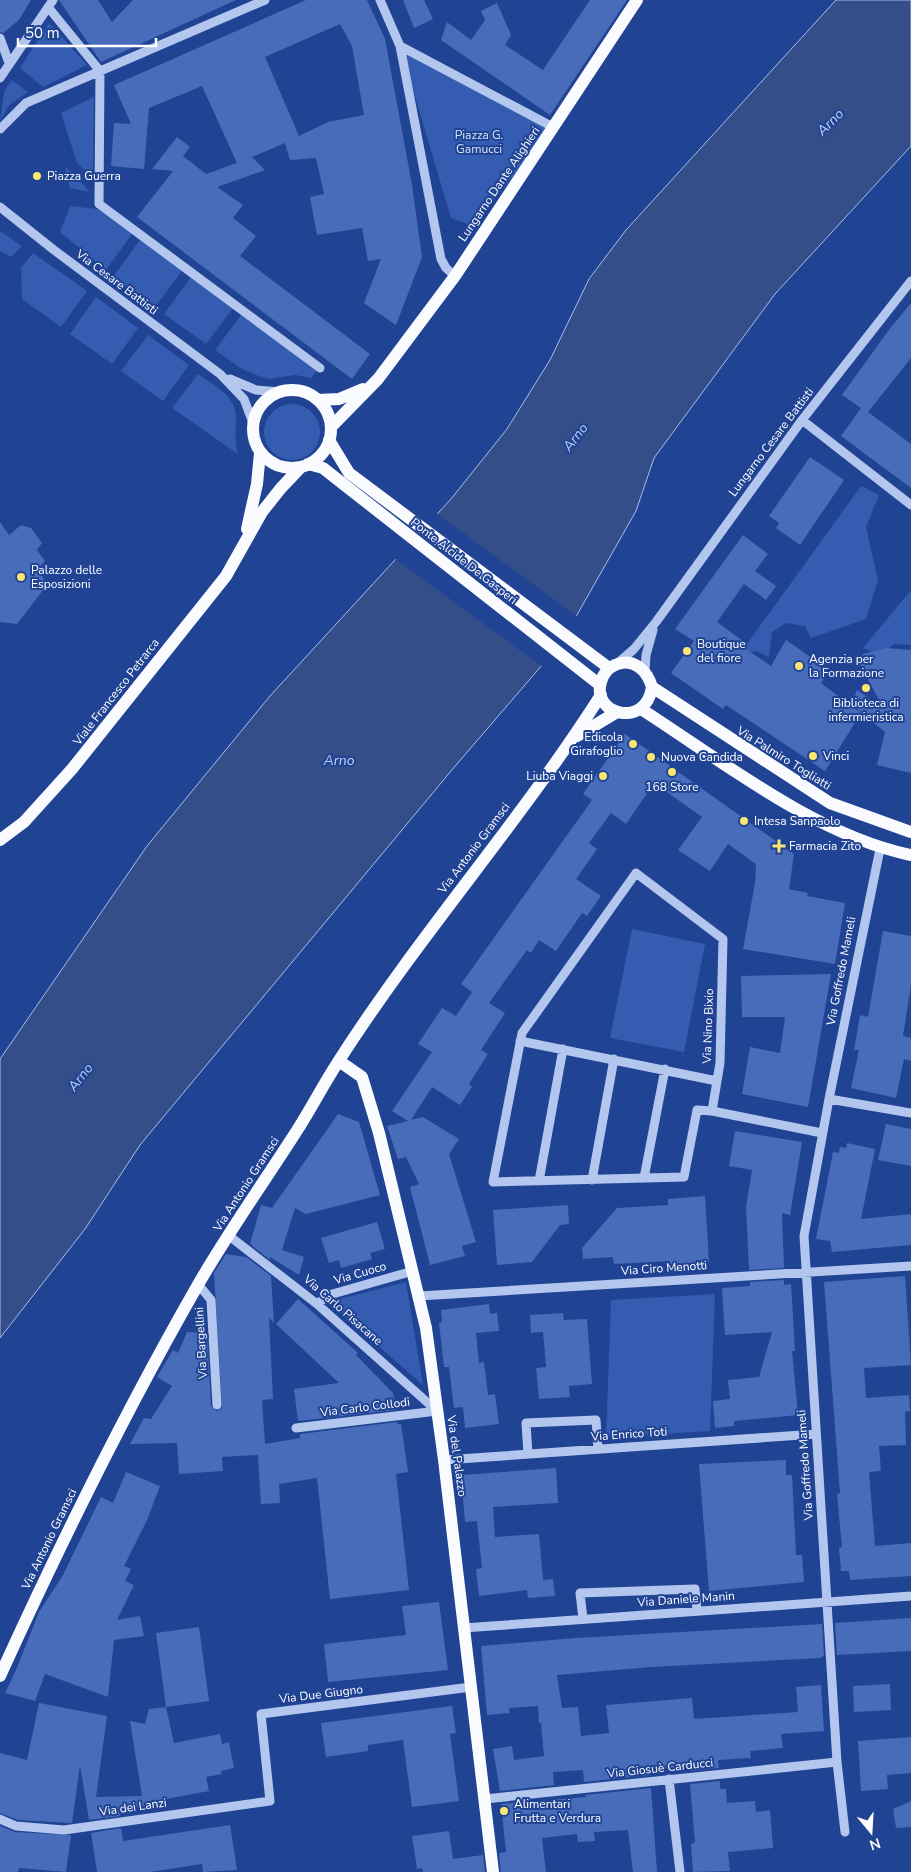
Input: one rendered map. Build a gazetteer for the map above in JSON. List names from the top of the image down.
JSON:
{
  "streets": {
    "main road": [
      "Lungarno Dante Alighieri",
      "Ponte Alcide De Gasperi",
      "Viale Francesco Petrarca",
      "Via Palmiro Togliatti",
      "Via Antonio Gramsci",
      "Via del Palazzo"
    ],
    "street": [
      "Via Cesare Battisti",
      "Lungarno Cesare Battisti",
      "Via Goffredo Mameli",
      "Via Nino Bixio",
      "Via Ciro Menotti",
      "Via Cuoco",
      "Via Carlo Pisacane",
      "Via Bargellini",
      "Via Carlo Collodi",
      "Via Enrico Toti",
      "Via Daniele Manin",
      "Via Due Giugno",
      "Via Giosuè Carducci",
      "Via dei Lanzi"
    ]
  },
  "crossings": [
    ["Lungarno Dante Alighieri", "Via Cesare Battisti"],
    ["Lungarno Dante Alighieri", "Ponte Alcide De Gasperi"],
    ["Lungarno Dante Alighieri", "Viale Francesco Petrarca"],
    ["Via Cesare Battisti", "Ponte Alcide De Gasperi"],
    ["Via Cesare Battisti", "Viale Francesco Petrarca"],
    ["Lungarno Cesare Battisti", "Ponte Alcide De Gasperi"],
    ["Lungarno Cesare Battisti", "Via Palmiro Togliatti"],
    ["Lungarno Cesare Battisti", "Via Antonio Gramsci"],
    ["Ponte Alcide De Gasperi", "Viale Francesco Petrarca"],
    ["Ponte Alcide De Gasperi", "Via Palmiro Togliatti"],
    ["Ponte Alcide De Gasperi", "Via Antonio Gramsci"],
    ["Via Palmiro Togliatti", "Via Antonio Gramsci"],
    ["Via Antonio Gramsci", "Via Carlo Pisacane"],
    ["Via Antonio Gramsci", "Via Bargellini"],
    ["Via Antonio Gramsci", "Via del Palazzo"],
    ["Via Goffredo Mameli", "Via Ciro Menotti"],
    ["Via Goffredo Mameli", "Via Enrico Toti"],
    ["Via Goffredo Mameli", "Via Daniele Manin"],
    ["Via Goffredo Mameli", "Via Giosuè Carducci"],
    ["Via Ciro Menotti", "Via del Palazzo"],
    ["Via Cuoco", "Via Carlo Pisacane"],
    ["Via Cuoco", "Via del Palazzo"],
    ["Via Carlo Pisacane", "Via Carlo Collodi"],
    ["Via Carlo Pisacane", "Via del Palazzo"],
    ["Via Carlo Collodi", "Via del Palazzo"],
    ["Via Enrico Toti", "Via del Palazzo"],
    ["Via del Palazzo", "Via Daniele Manin"],
    ["Via del Palazzo", "Via Due Giugno"],
    ["Via del Palazzo", "Via Giosuè Carducci"],
    ["Via Due Giugno", "Via dei Lanzi"]
  ],
  "water": ["Arno"],
  "parks": ["Piazza G. Gamucci"],
  "places": {
    "other": [
      "Piazza Guerra",
      "Palazzo delle Esposizioni",
      "Boutique del fiore",
      "Agenzia per la Formazione",
      "Biblioteca di infermieristica",
      "Edicola Girafoglio",
      "Vinci",
      "Nuova Candida",
      "168 Store",
      "Liuba Viaggi",
      "Intesa Sanpaolo",
      "Alimentari Frutta e Verdura"
    ],
    "health": ["Farmacia Zito"]
  },
  "scale_bar": "50 m",
  "north": "bottom"
}
